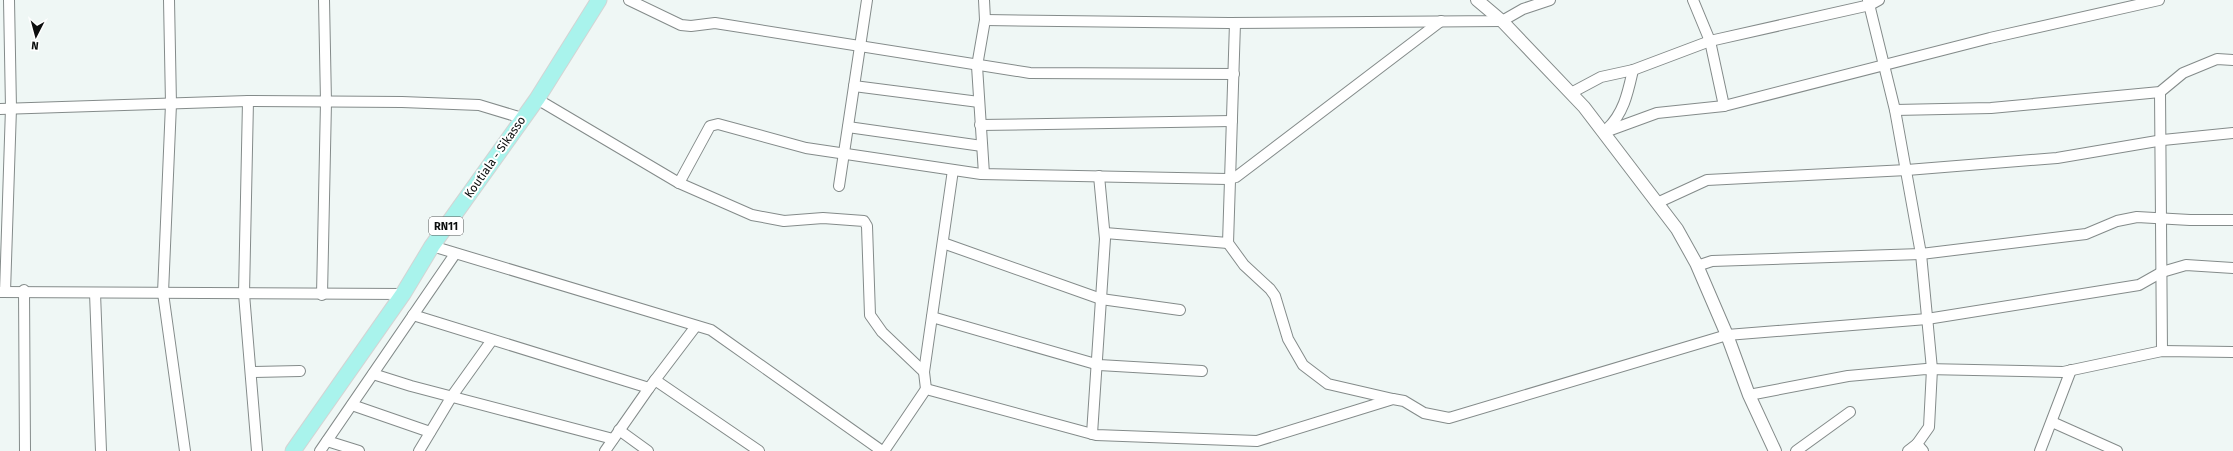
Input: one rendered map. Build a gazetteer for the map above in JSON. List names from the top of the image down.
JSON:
{
  "streets": {
    "main road": ["Koutiala - Sikasso", "RN11"]
  },
  "north": "bottom"
}
